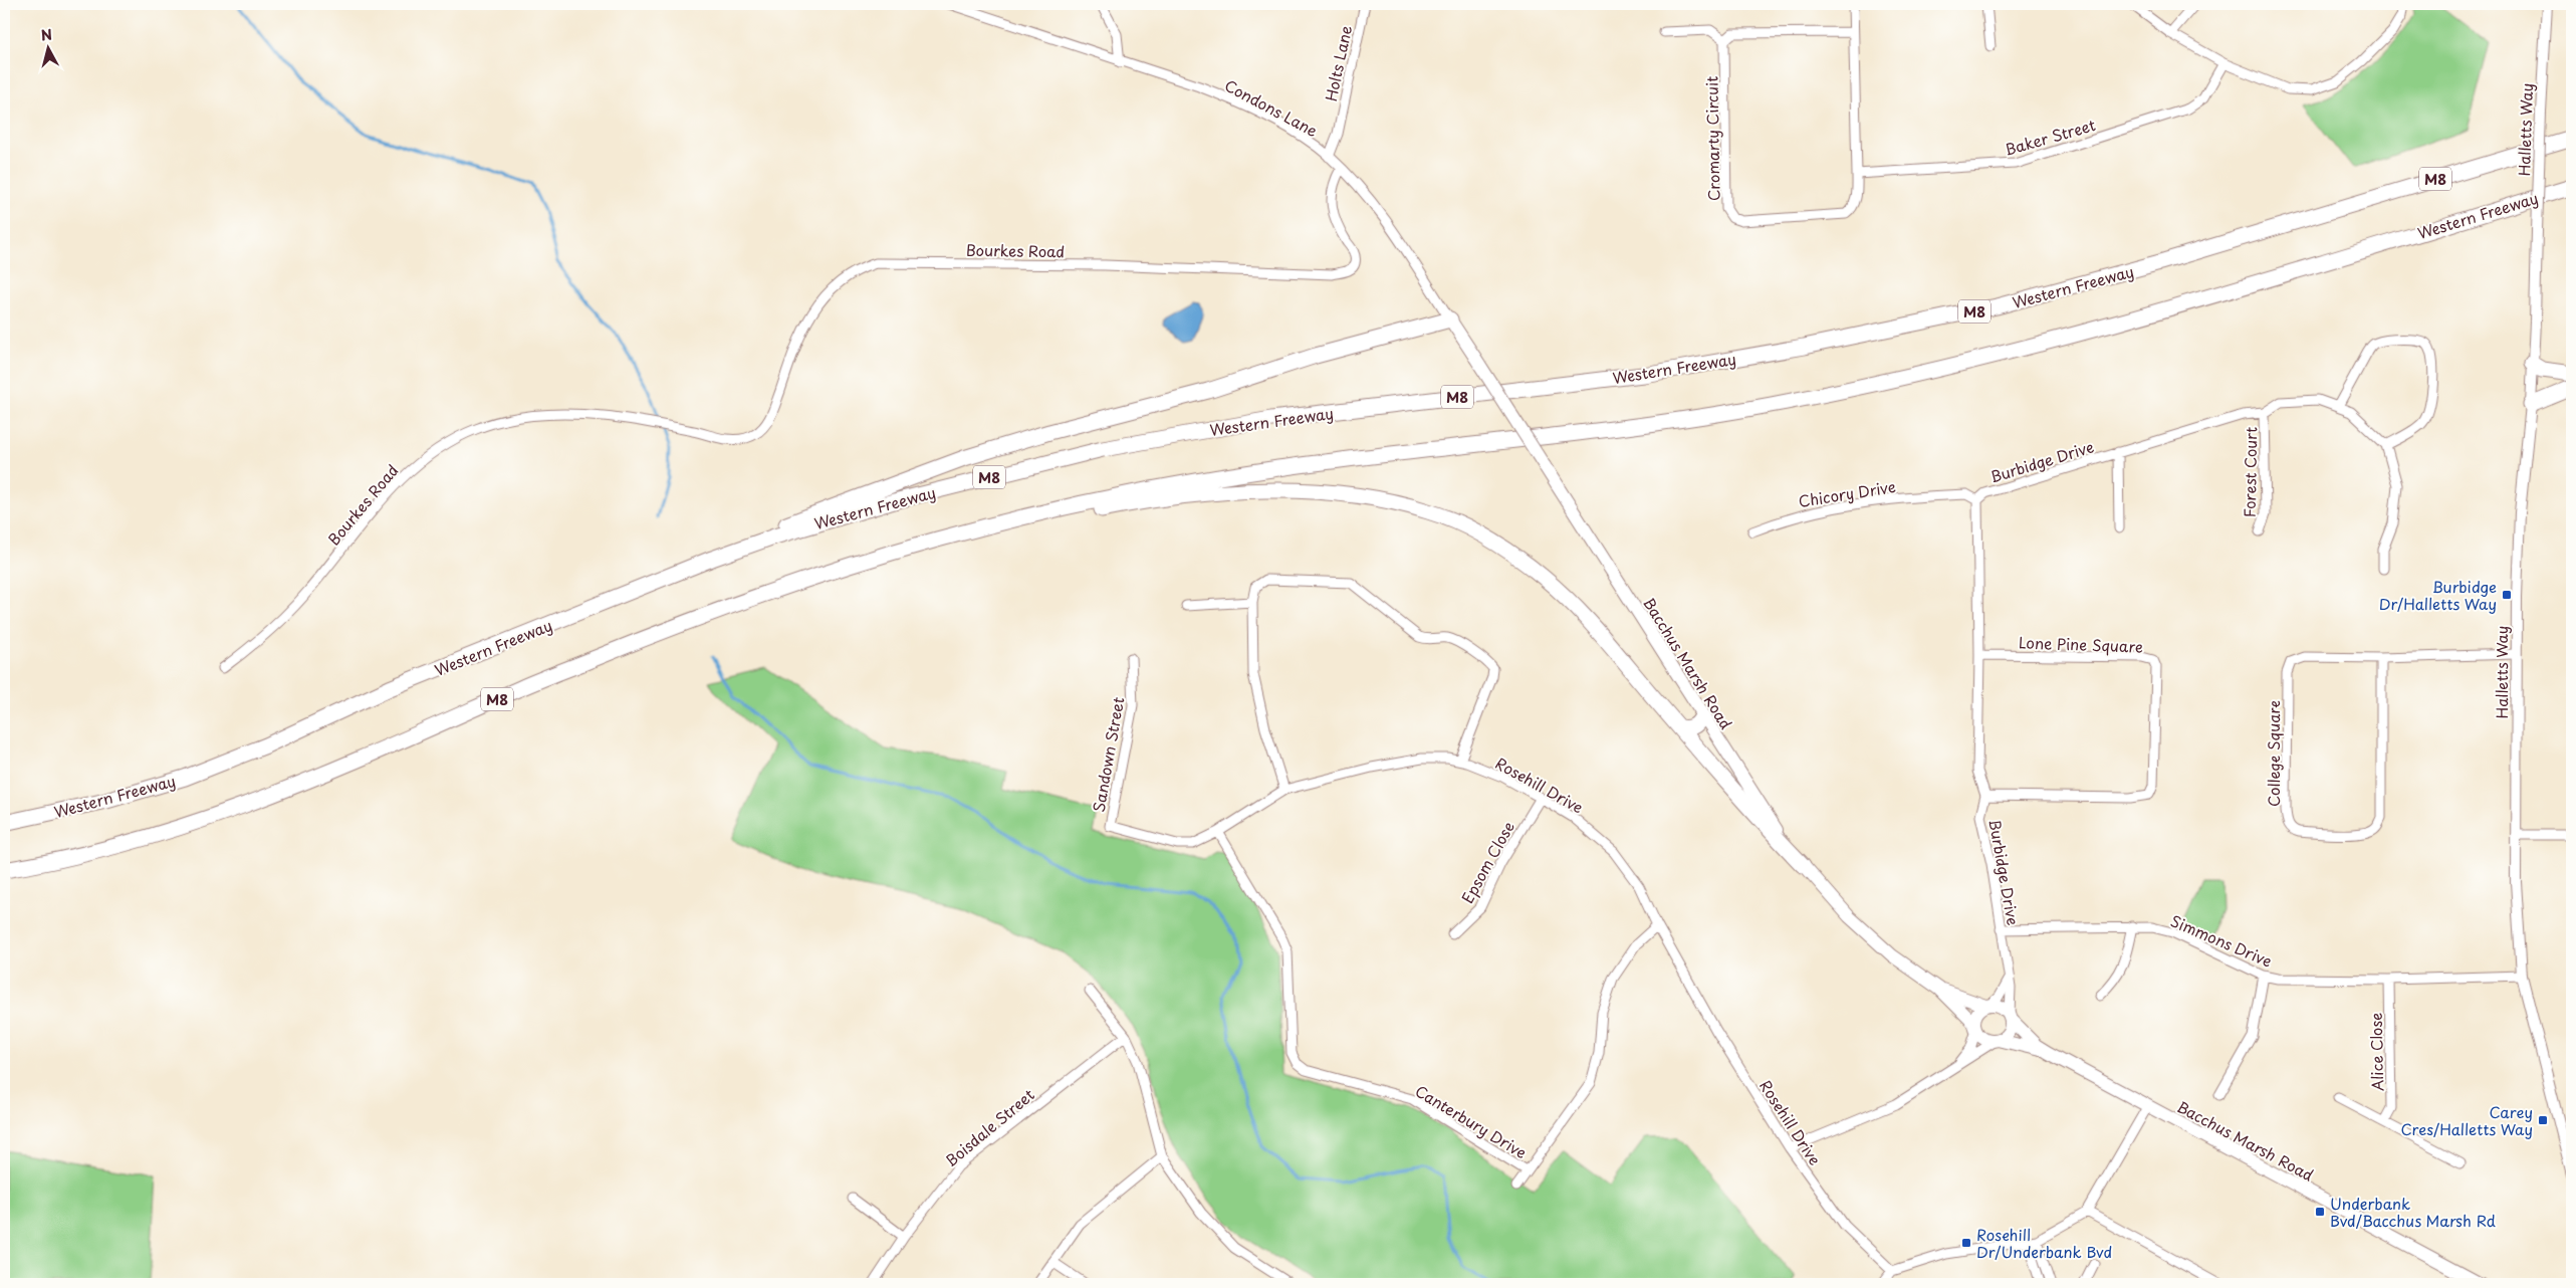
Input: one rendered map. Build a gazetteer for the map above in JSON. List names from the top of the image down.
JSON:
{
  "streets": {
    "highway": ["M8", "Western Freeway"],
    "main road": ["Bacchus Marsh Road"],
    "street": [
      "Holts Lane",
      "Condons Lane",
      "Halletts Way",
      "Baker Street",
      "Cromarty Circuit",
      "Bourkes Road",
      "Burbidge Drive",
      "Forest Court",
      "Chicory Drive",
      "Lone Pine Square",
      "College Square",
      "Sandown Street",
      "Rosehill Drive",
      "Epsom Close",
      "Simmons Drive",
      "Alice Close",
      "Canterbury Drive",
      "Boisdale Street"
    ]
  },
  "crossings": [
    ["Holts Lane", "Condons Lane"],
    ["Condons Lane", "Bourkes Road"],
    ["Condons Lane", "Bacchus Marsh Road"],
    ["Halletts Way", "Simmons Drive"],
    ["Baker Street", "Cromarty Circuit"],
    ["Burbidge Drive", "Forest Court"],
    ["Burbidge Drive", "Chicory Drive"],
    ["Burbidge Drive", "Lone Pine Square"],
    ["Burbidge Drive", "Bacchus Marsh Road"],
    ["Burbidge Drive", "Simmons Drive"],
    ["Sandown Street", "Rosehill Drive"],
    ["Rosehill Drive", "Epsom Close"],
    ["Rosehill Drive", "Canterbury Drive"],
    ["Simmons Drive", "Alice Close"]
  ],
  "places": {
    "transit": [
      "Burbidge Dr/Halletts Way",
      "Carey Cres/Halletts Way",
      "Underbank Bvd/Bacchus Marsh Rd",
      "Rosehill Dr/Underbank Bvd"
    ]
  },
  "north": "top"
}
